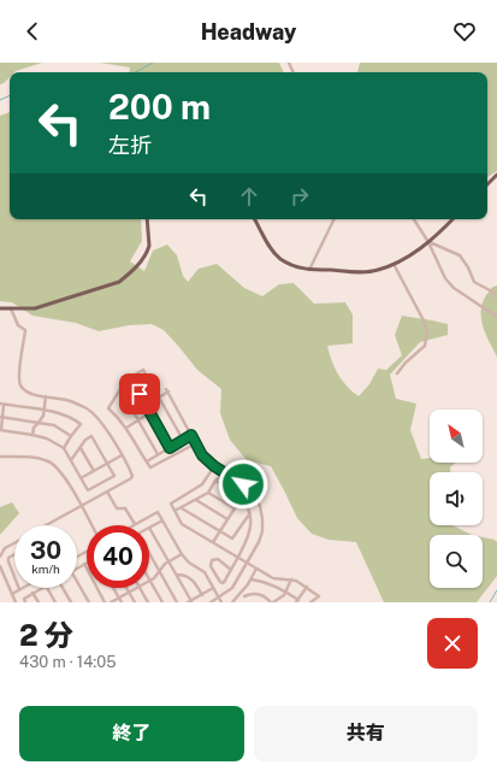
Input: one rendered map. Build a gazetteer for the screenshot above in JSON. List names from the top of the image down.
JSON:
{
  "north": "top left",
  "page": {
    "header": "Headway",
    "turn": ["200 m", "左折"],
    "speed": "30 km/h",
    "limit": "40",
    "heading": ["2 分", "430 m · 14:05"],
    "buttons": ["終了", "共有"]
  }
}
